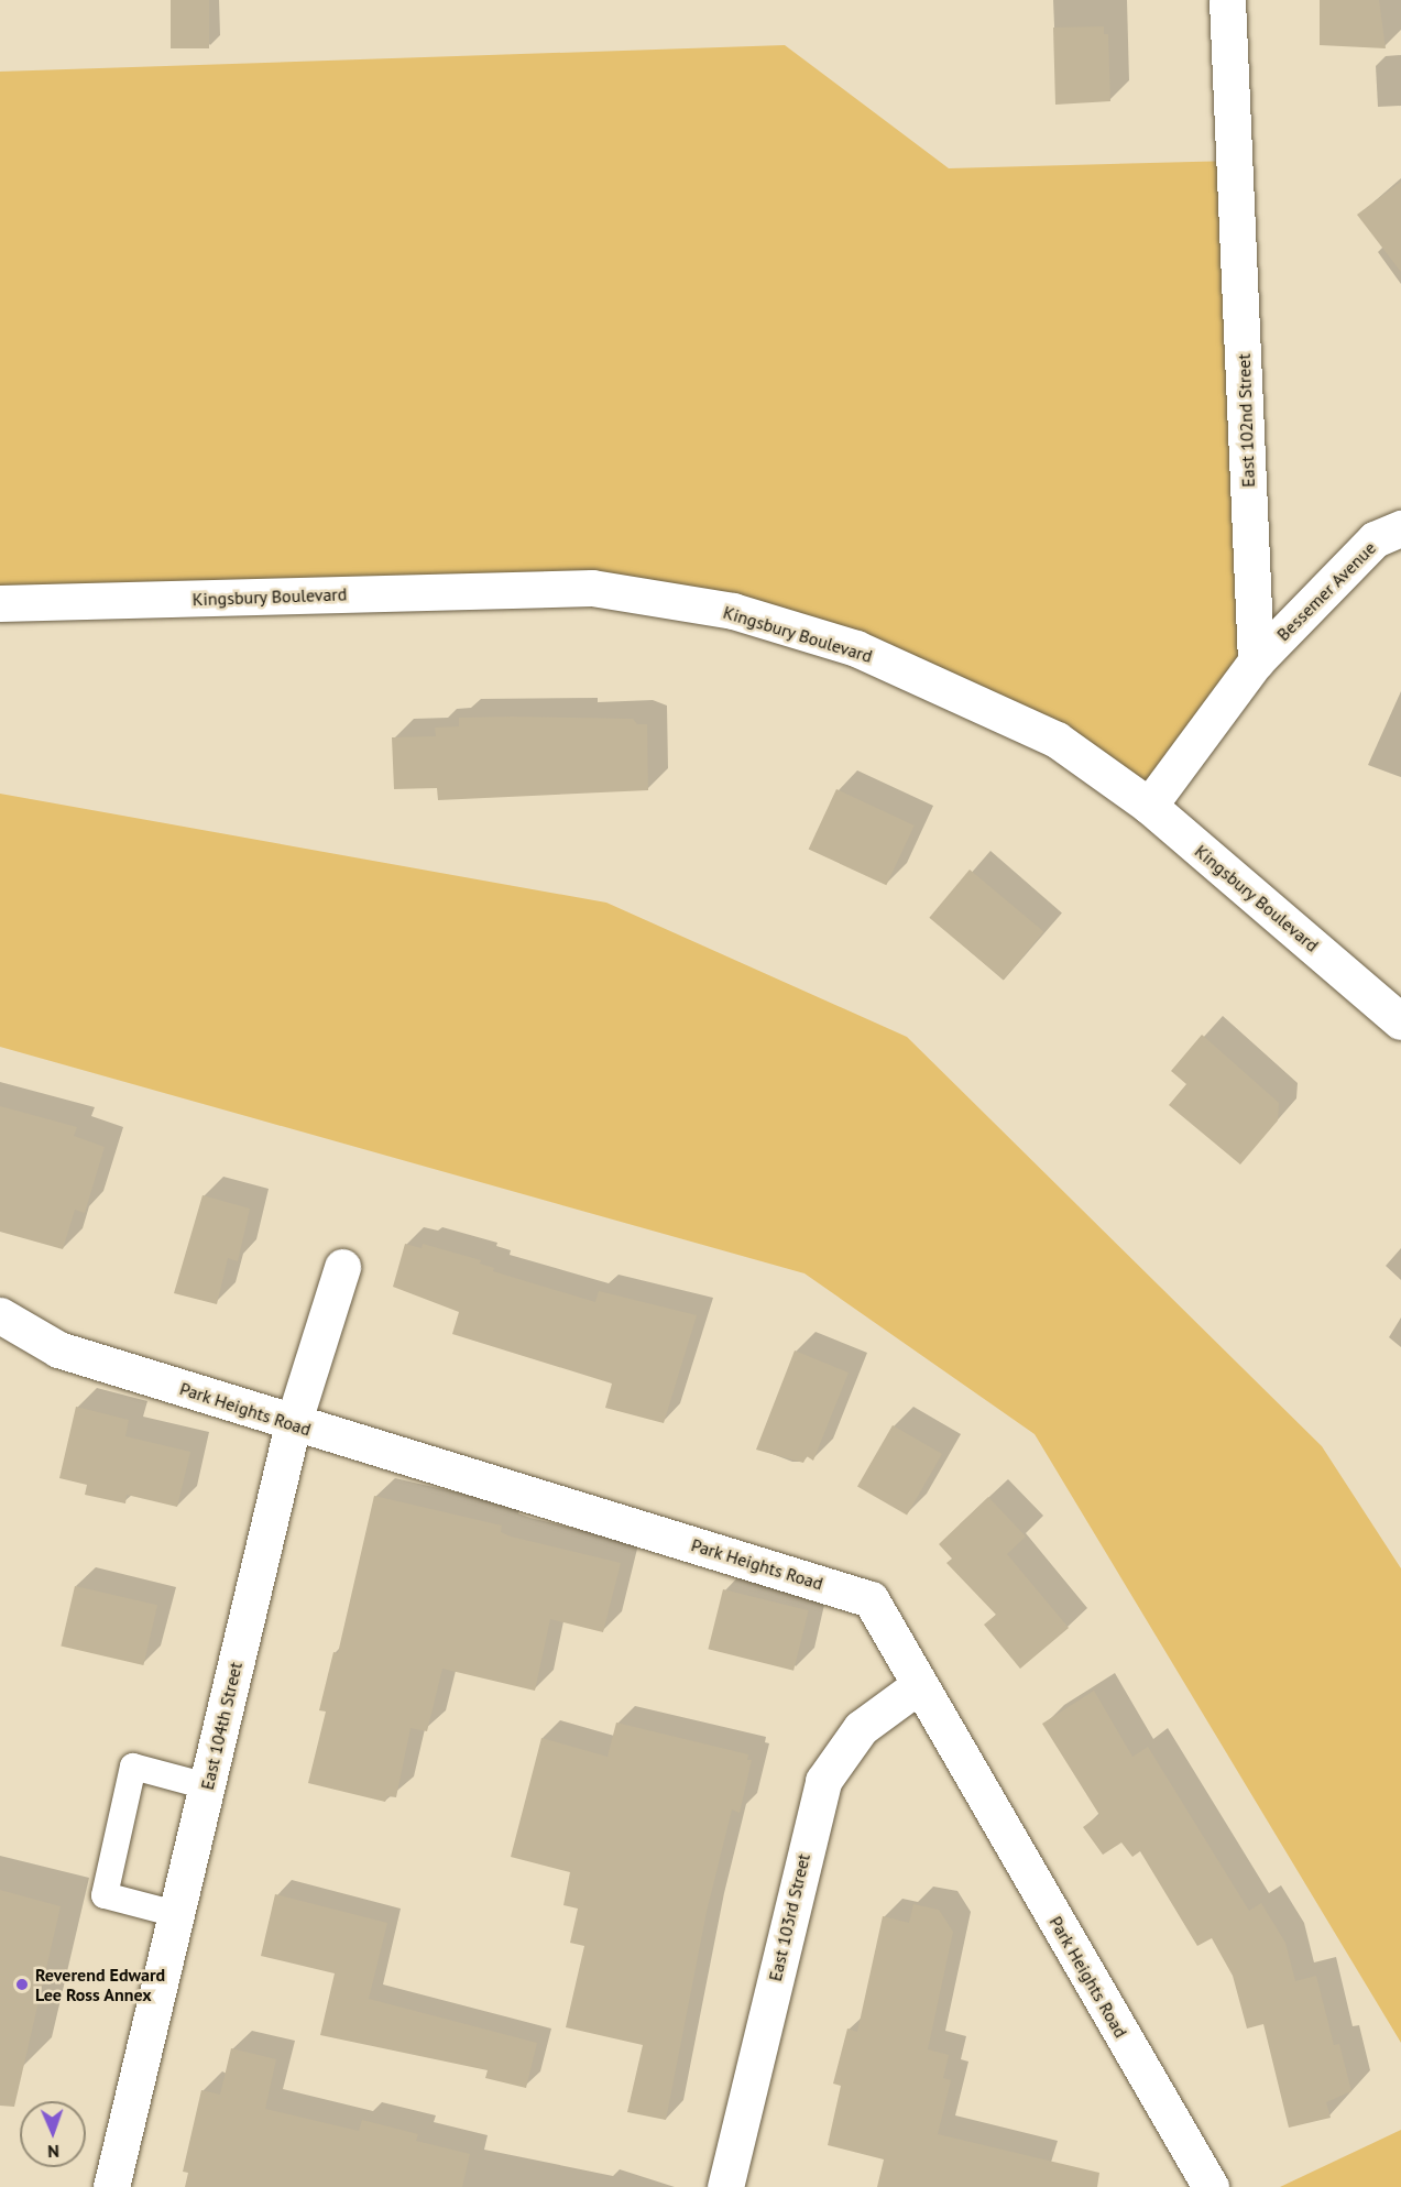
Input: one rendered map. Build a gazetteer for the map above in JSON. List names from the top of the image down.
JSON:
{
  "streets": {
    "street": [
      "East 102nd Street",
      "Bessemer Avenue",
      "Kingsbury Boulevard",
      "Park Heights Road",
      "East 104th Street",
      "East 103rd Street"
    ]
  },
  "crossings": [
    ["East 102nd Street", "Bessemer Avenue"],
    ["Park Heights Road", "East 104th Street"],
    ["Park Heights Road", "East 103rd Street"]
  ],
  "places": ["Reverend Edward Lee Ross Annex"],
  "north": "bottom"
}
